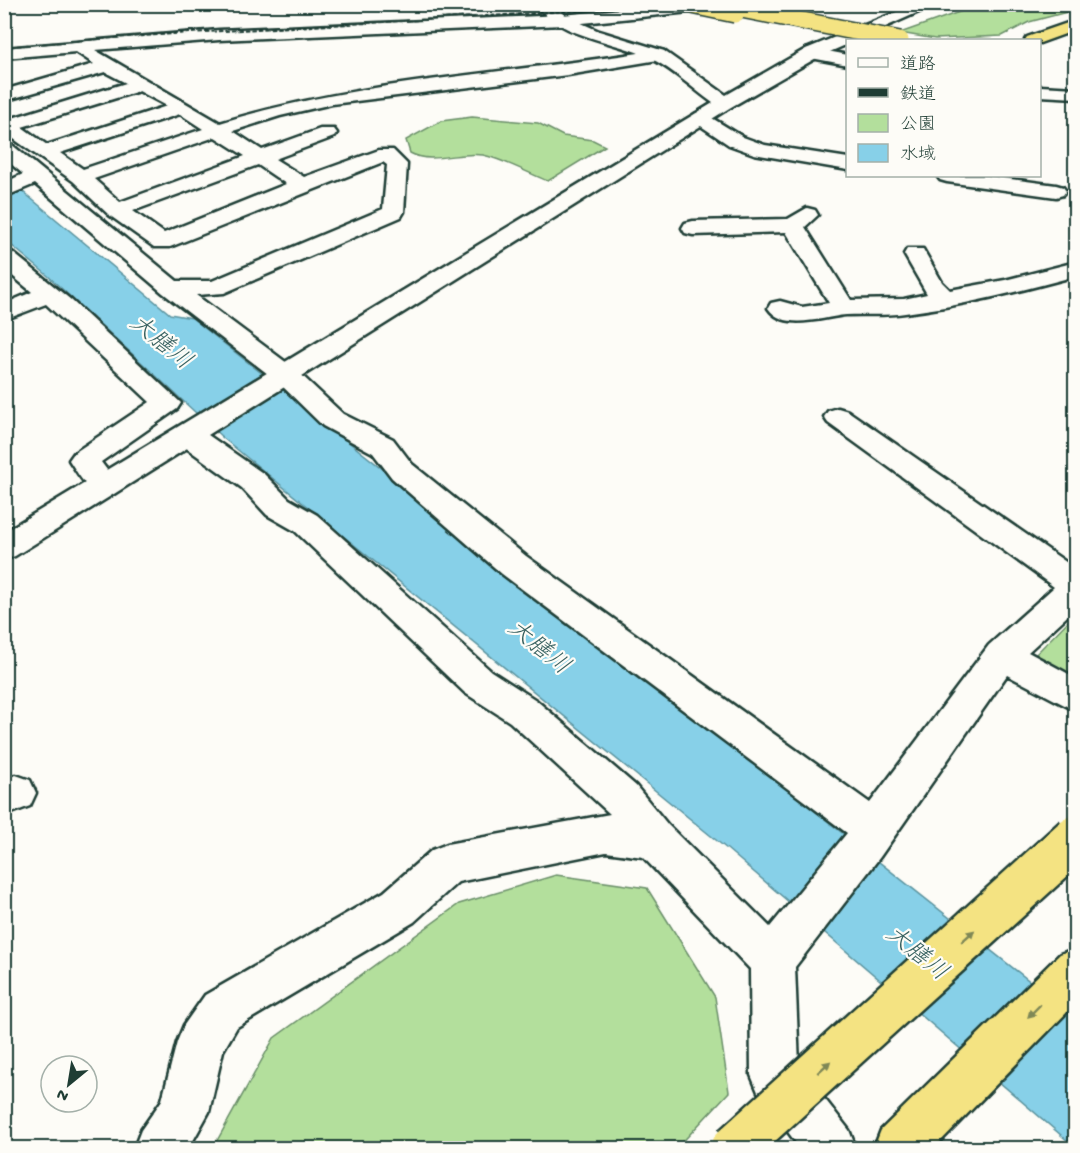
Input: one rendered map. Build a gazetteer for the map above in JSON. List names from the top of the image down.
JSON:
{
  "water": ["大膳川"],
  "legend": [
    "道路",
    "鉄道",
    "公園",
    "水域"
  ],
  "north": "bottom left"
}
